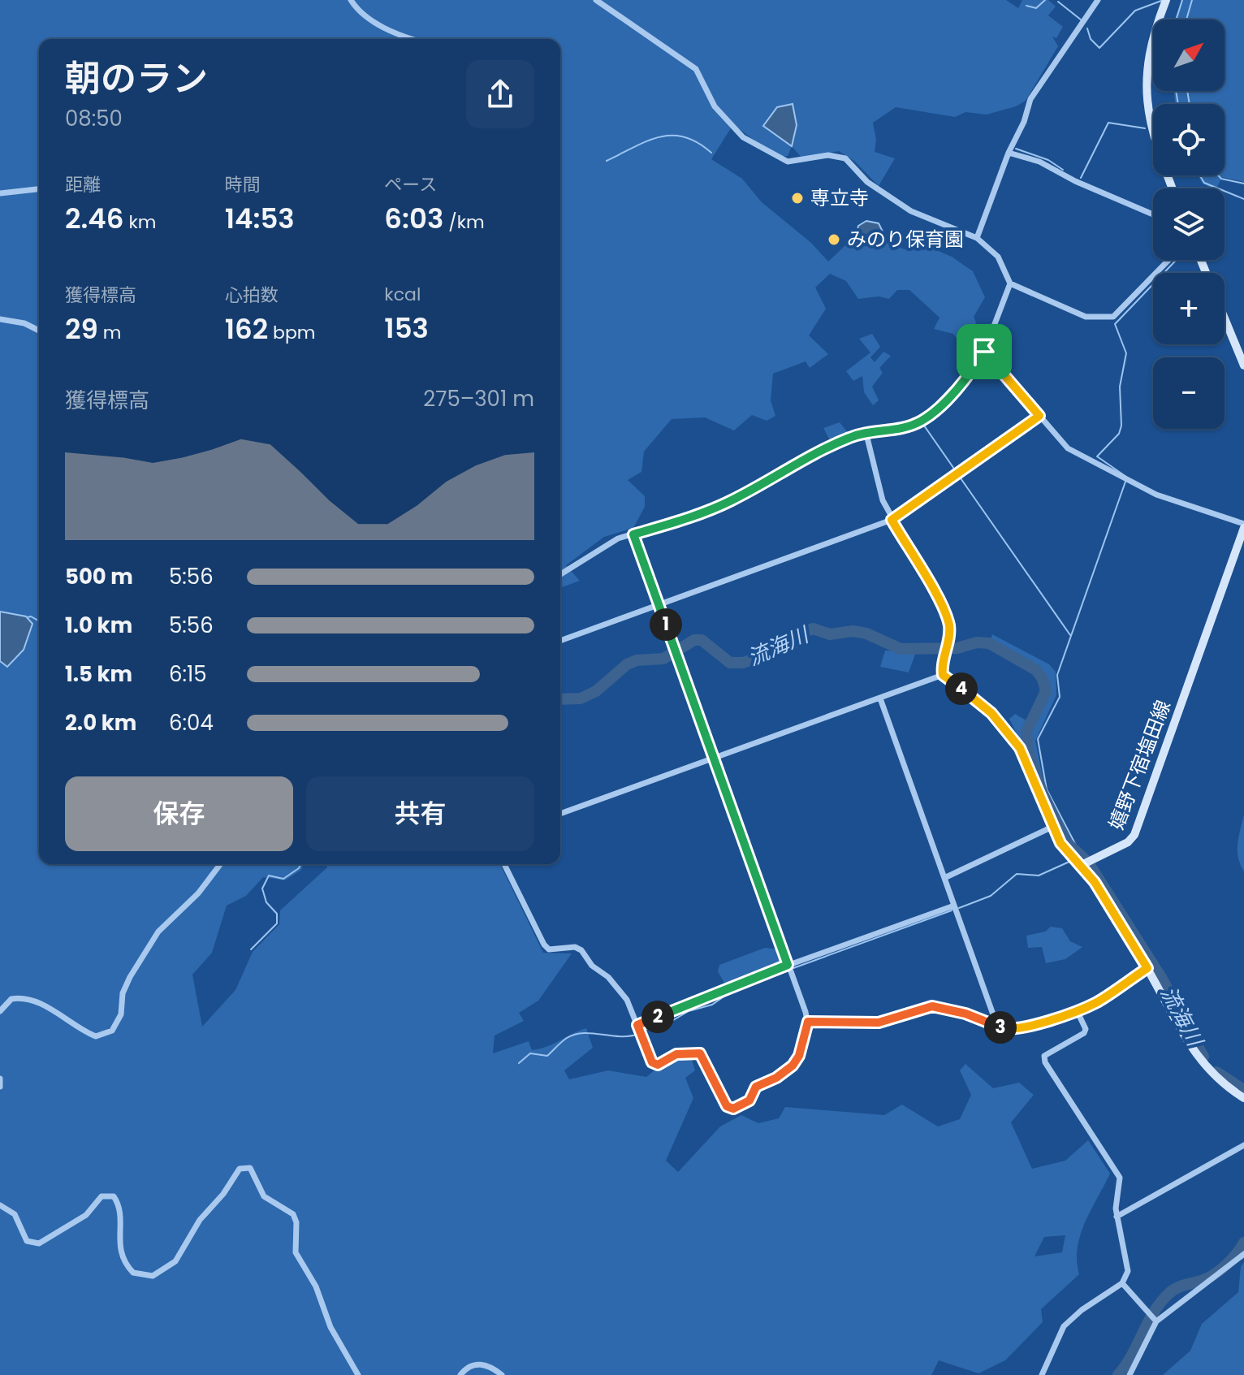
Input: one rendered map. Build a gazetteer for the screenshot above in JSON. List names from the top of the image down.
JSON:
{
  "streets": {
    "main road": ["嬉野下宿塩田線"]
  },
  "water": ["流海川"],
  "places": ["専立寺", "みのり保育園"],
  "north": "top right",
  "page": {
    "map_buttons": ["+", "−"],
    "heading": ["朝のラン", "08:50"],
    "stats": [
      ["距離", "2.46 km"],
      ["時間", "14:53"],
      ["ペース", "6:03 /km"],
      ["獲得標高", "29 m"],
      ["心拍数", "162 bpm"],
      ["kcal", "153"]
    ],
    "chart": ["獲得標高", "275–301 m"],
    "list": [
      {
        "name": "500 m",
        "note": "5:56"
      },
      {
        "name": "1.0 km",
        "note": "5:56"
      },
      {
        "name": "1.5 km",
        "note": "6:15"
      },
      {
        "name": "2.0 km",
        "note": "6:04"
      }
    ],
    "pins": [
      "1",
      "4",
      "2",
      "3"
    ],
    "buttons": ["保存", "共有"]
  }
}
